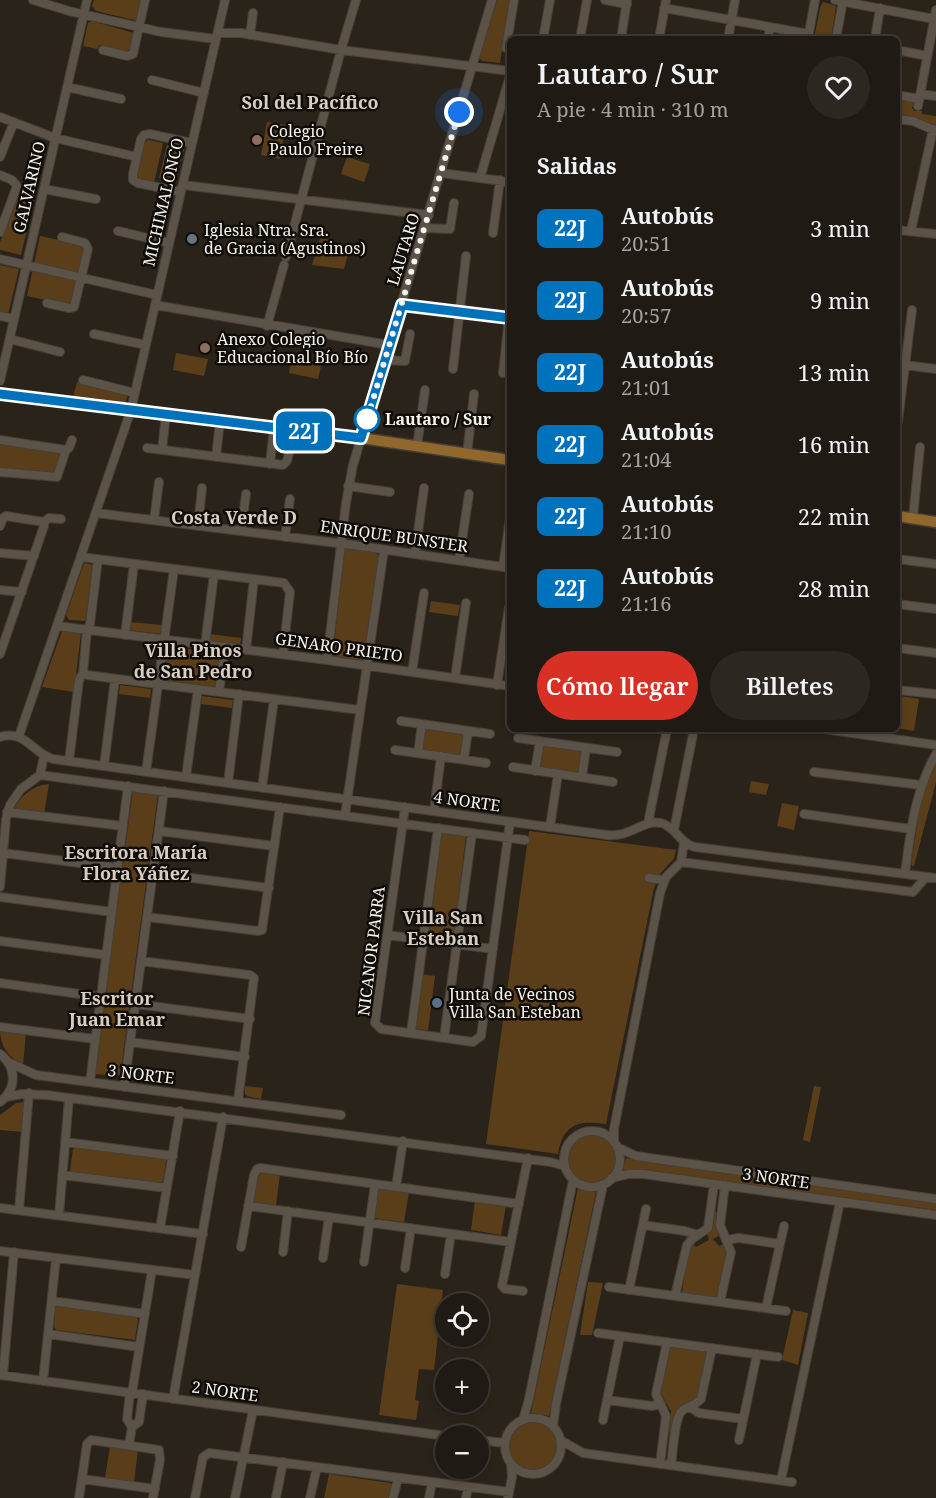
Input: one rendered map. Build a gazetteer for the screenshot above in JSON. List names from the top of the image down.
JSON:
{
  "streets": {
    "street": [
      "GALVARINO",
      "MICHIMALONCO",
      "LAUTARO",
      "ENRIQUE BUNSTER",
      "GENARO PRIETO",
      "4 NORTE",
      "NICANOR PARRA",
      "3 NORTE",
      "2 NORTE"
    ]
  },
  "crossings": [
    ["LAUTARO", "ENRIQUE BUNSTER"],
    ["LAUTARO", "GENARO PRIETO"],
    ["4 NORTE", "NICANOR PARRA"]
  ],
  "districts": [
    "Sol del Pacífico",
    "Costa Verde D",
    "Villa Pinos de San Pedro",
    "Escritora María Flora Yáñez",
    "Villa San Esteban",
    "Escritor Juan Emar"
  ],
  "places": [
    "Colegio Paulo Freire",
    "Iglesia Ntra. Sra. de Gracia (Agustinos)",
    "Anexo Colegio Educacional Bío Bío",
    "Lautaro / Sur",
    "Junta de Vecinos Villa San Esteban"
  ],
  "lines": ["bus line 22J"],
  "page": {
    "on_map": "22J",
    "heading": [
      ["Lautaro / Sur", "A pie · 4 min · 310 m"],
      "Salidas"
    ],
    "list": [
      {
        "mark": "22J",
        "name": "Autobús",
        "note": "20:51",
        "value": "3 min"
      },
      {
        "mark": "22J",
        "name": "Autobús",
        "note": "20:57",
        "value": "9 min"
      },
      {
        "mark": "22J",
        "name": "Autobús",
        "note": "21:01",
        "value": "13 min"
      },
      {
        "mark": "22J",
        "name": "Autobús",
        "note": "21:04",
        "value": "16 min"
      },
      {
        "mark": "22J",
        "name": "Autobús",
        "note": "21:10",
        "value": "22 min"
      },
      {
        "mark": "22J",
        "name": "Autobús",
        "note": "21:16",
        "value": "28 min"
      }
    ],
    "buttons": ["Cómo llegar", "Billetes"],
    "map_buttons": ["+", "−"]
  }
}
